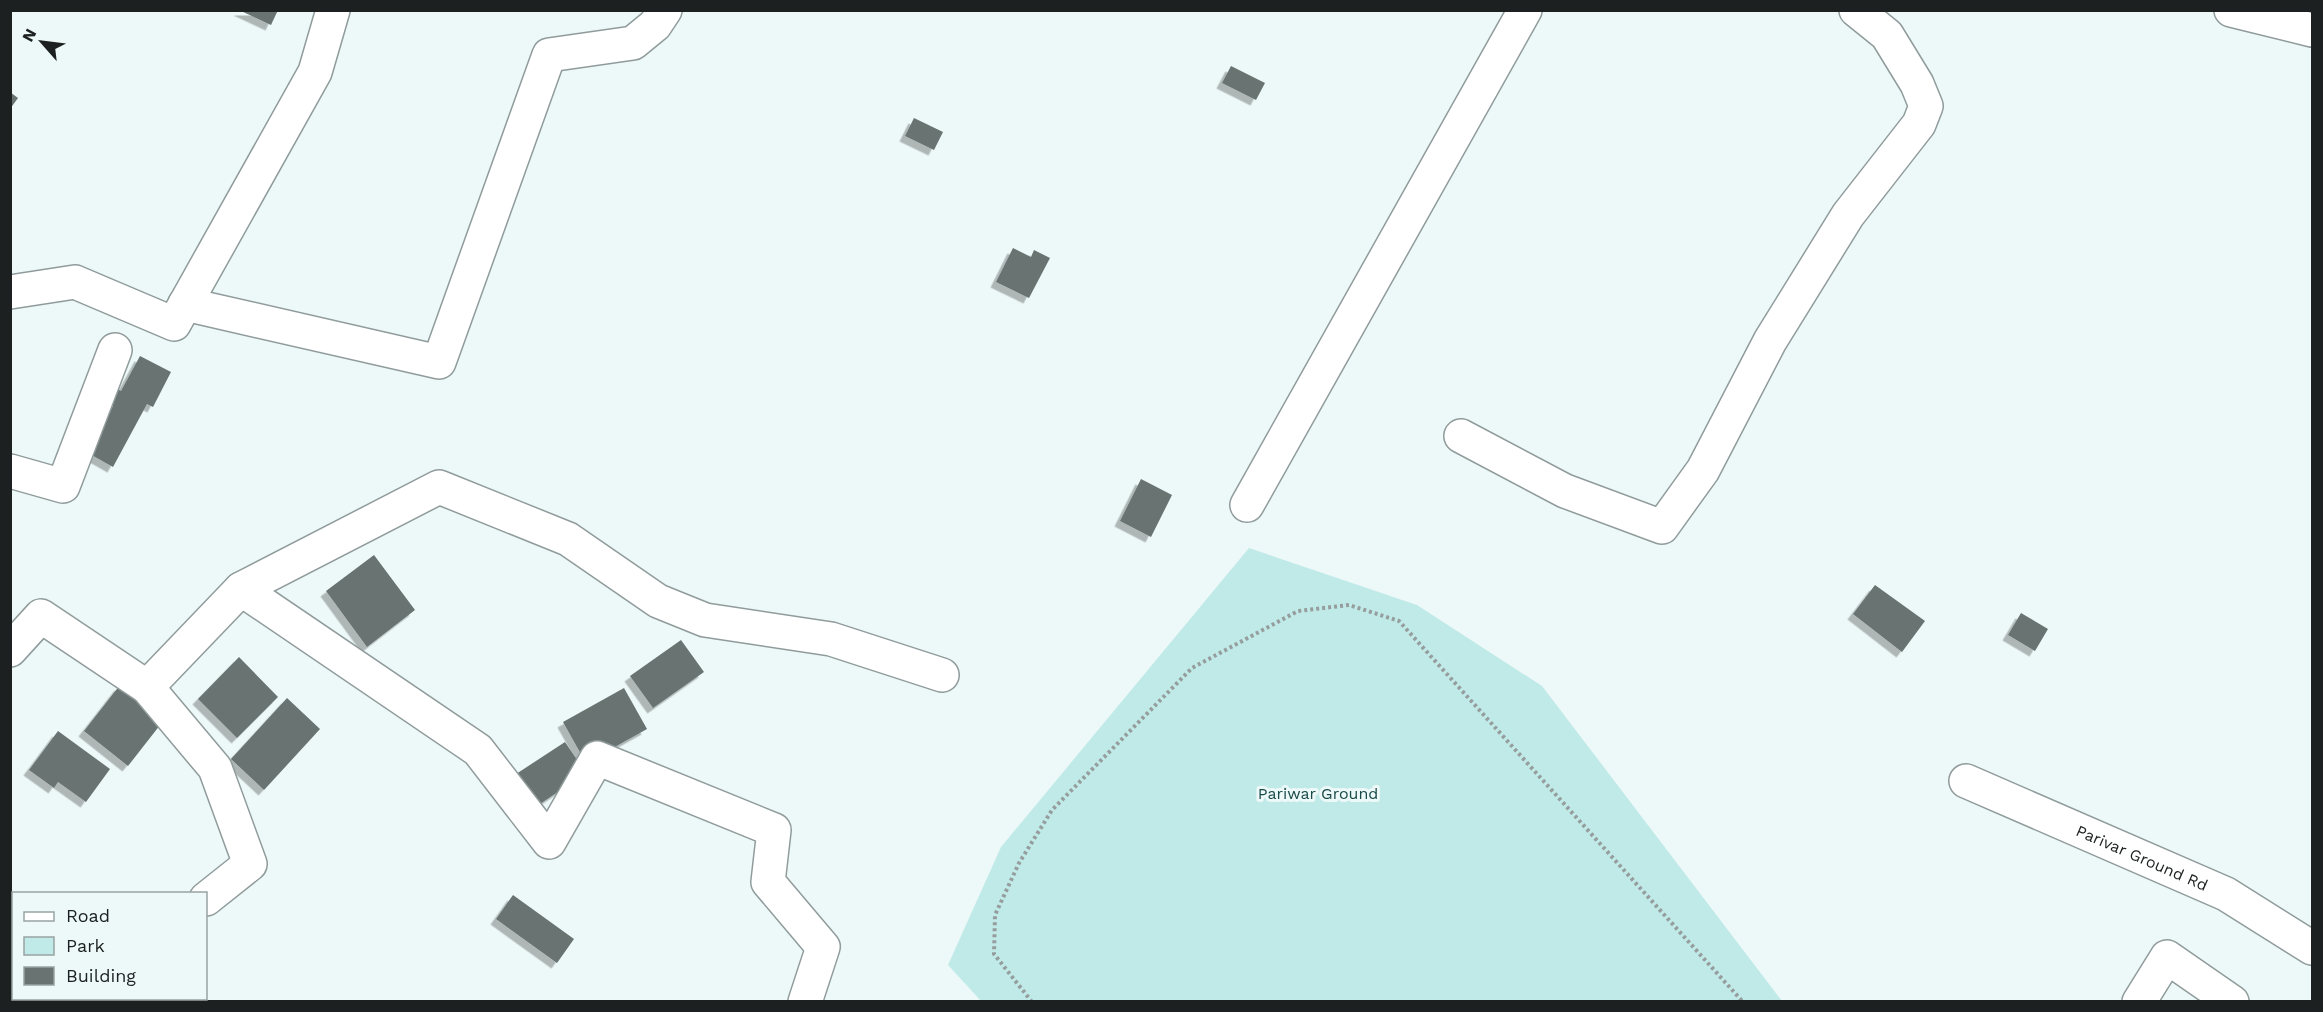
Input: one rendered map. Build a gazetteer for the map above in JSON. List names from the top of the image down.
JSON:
{
  "streets": {
    "street": ["Parivar Ground Rd"]
  },
  "parks": ["Pariwar Ground"],
  "legend": ["Road", "Park", "Building"],
  "north": "top left"
}
